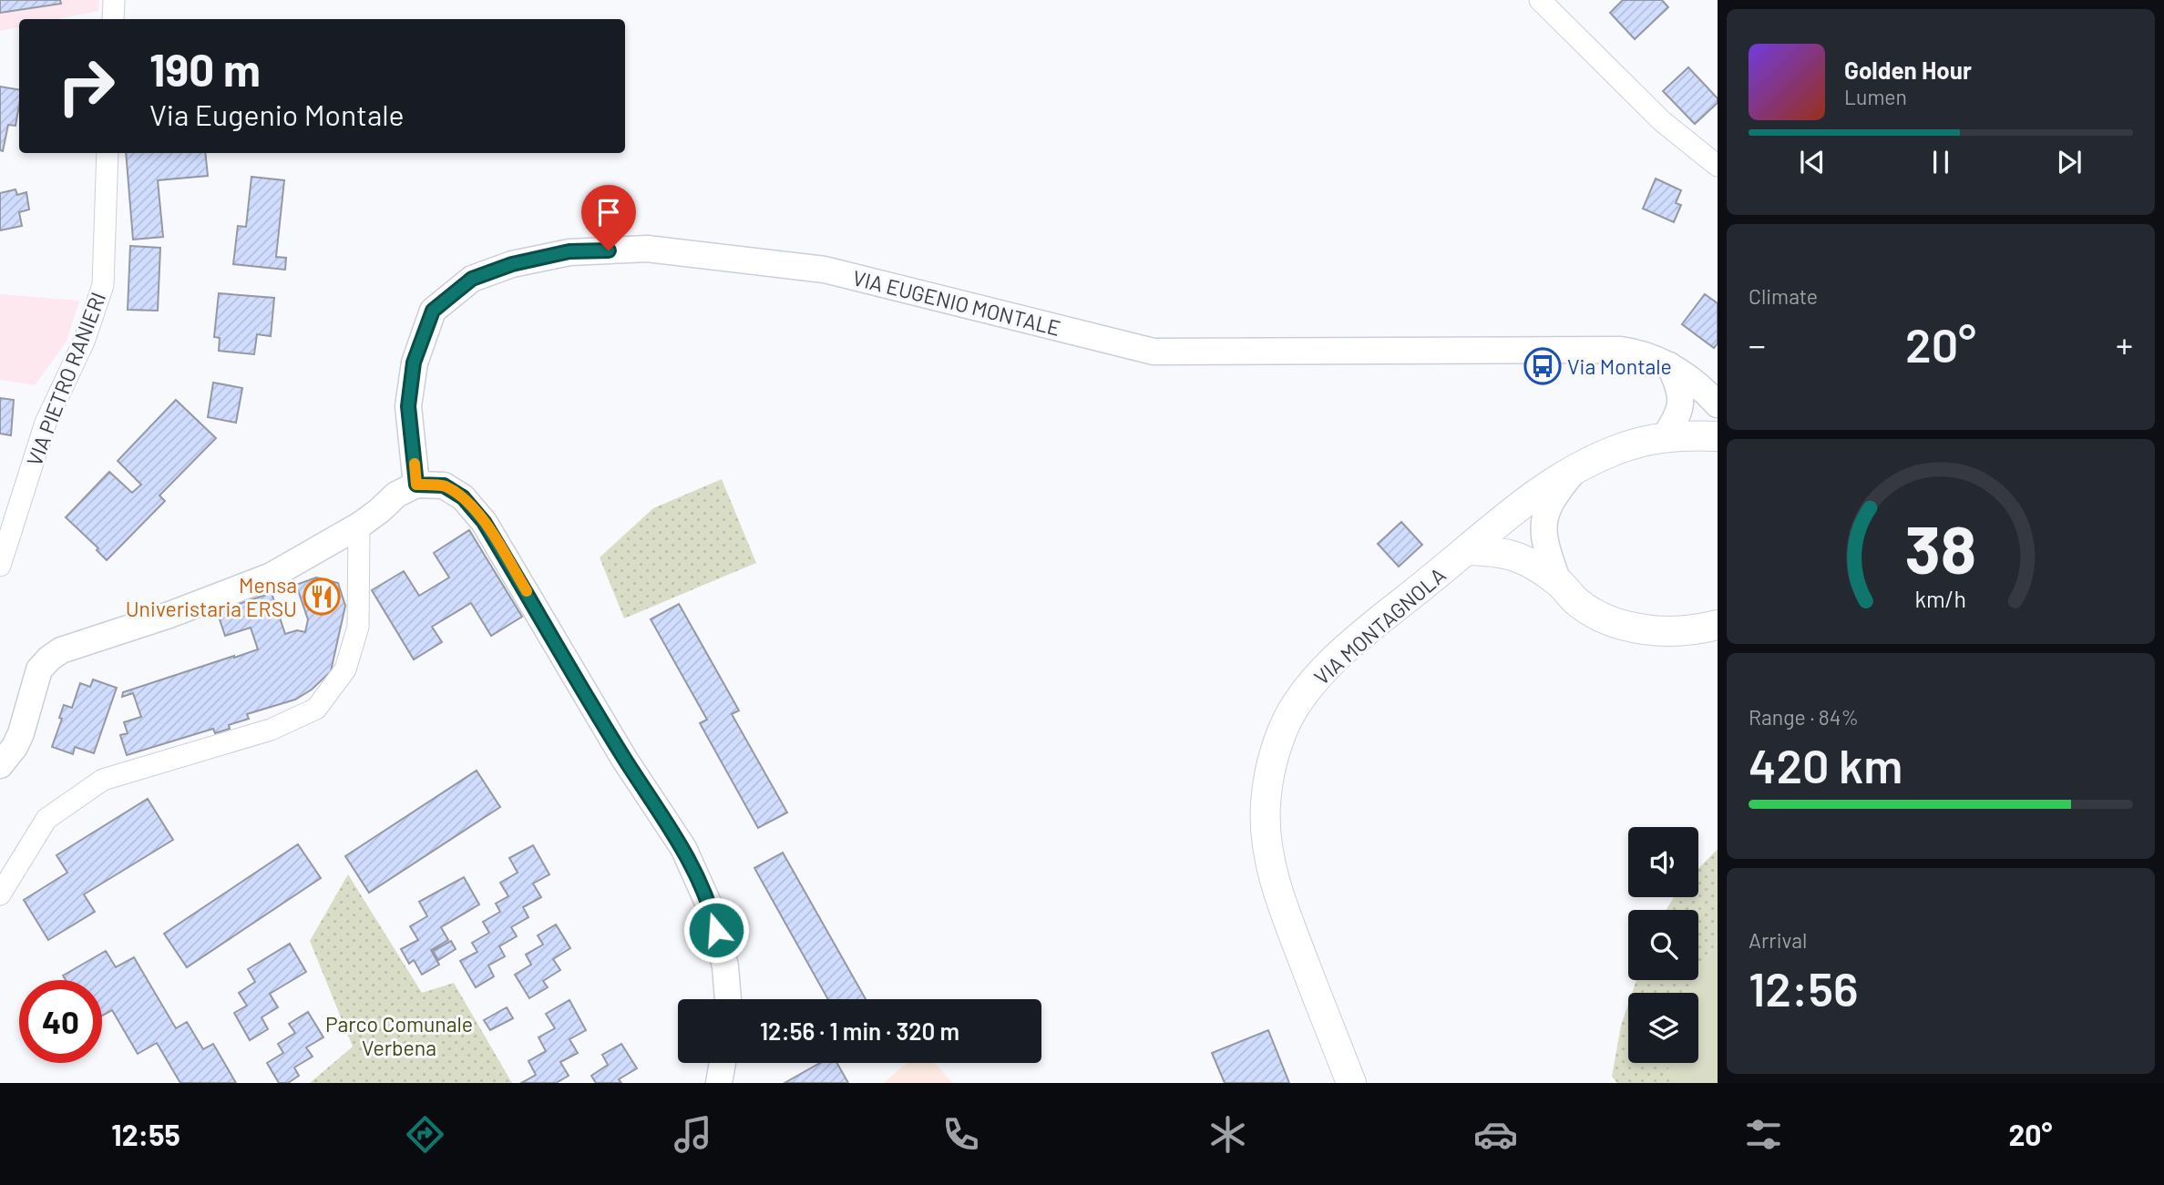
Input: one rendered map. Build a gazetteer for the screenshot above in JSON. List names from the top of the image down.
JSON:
{
  "streets": {
    "main road": ["VIA MONTAGNOLA"],
    "street": ["VIA EUGENIO MONTALE", "VIA PIETRO RANIERI"]
  },
  "parks": ["Parco Comunale Verbena"],
  "places": {
    "bus stop": ["Via Montale"],
    "restaurant": ["Mensa Univeristaria ERSU"]
  },
  "page": {
    "turn": ["190 m", "Via Eugenio Montale"],
    "song": ["Golden Hour", "Lumen"],
    "tile": [
      "Climate",
      ["Range · 84%", "420 km"],
      ["Arrival", "12:56"]
    ],
    "heat": ["−", "20°", "+"],
    "limit": "40",
    "trip": "12:56 · 1 min · 320 m",
    "tabs": ["12:55", "20°"],
    "gauge": ["38", "km/h"]
  }
}
